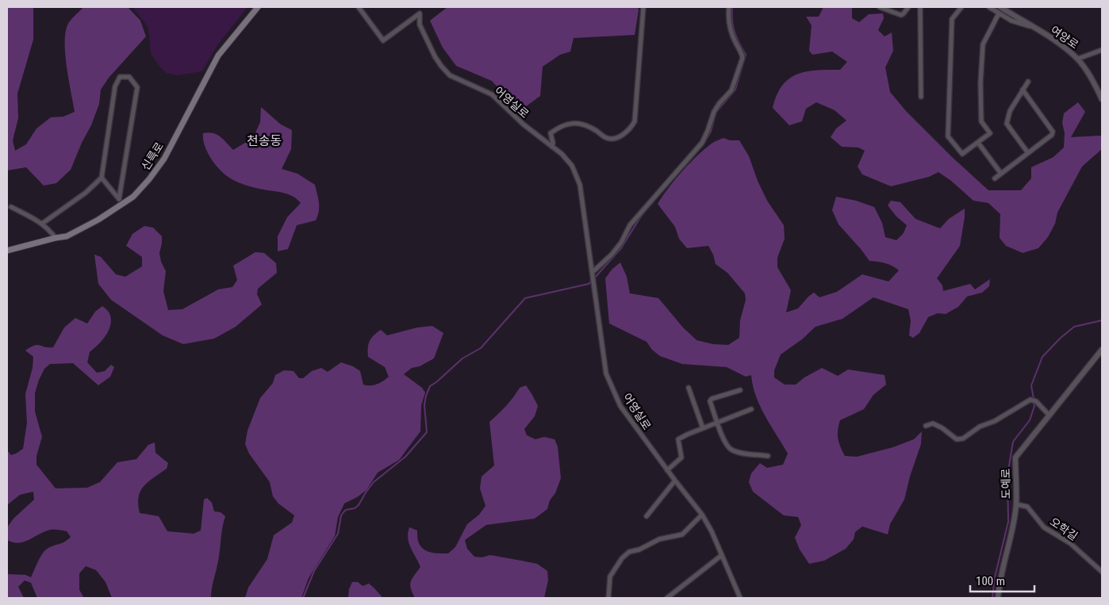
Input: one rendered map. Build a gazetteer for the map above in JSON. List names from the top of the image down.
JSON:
{
  "streets": {
    "main road": ["신륵로"],
    "street": [
      "여양로",
      "어영실로",
      "도예로",
      "오학길"
    ]
  },
  "crossings": [
    ["도예로", "오학길"]
  ],
  "districts": ["천송동"],
  "scale_bar": "100 m"
}
